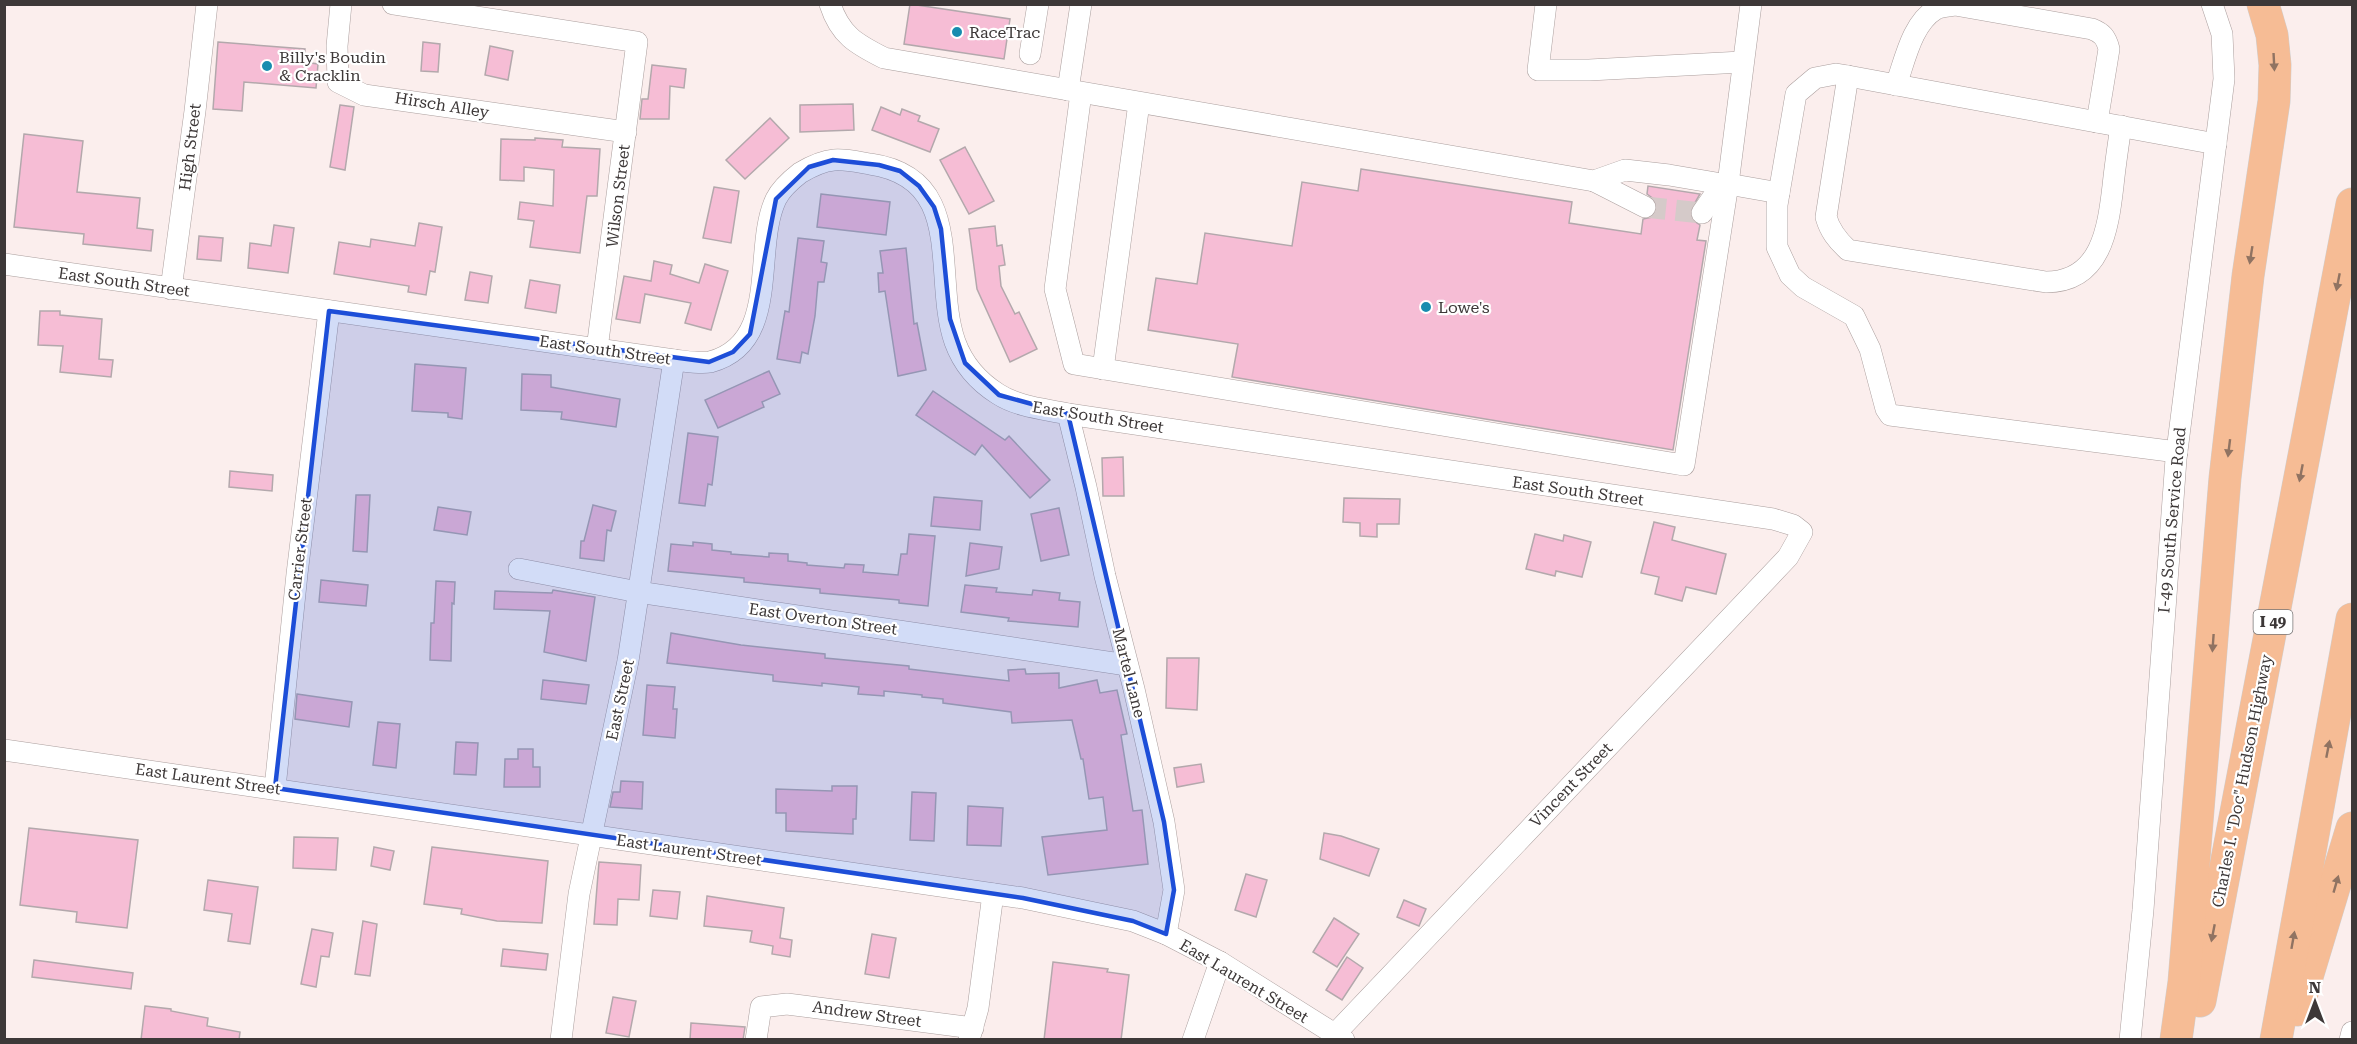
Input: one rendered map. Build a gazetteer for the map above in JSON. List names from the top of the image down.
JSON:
{
  "streets": {
    "highway": ["I 49", "Charles I. \"Doc\" Hudson Highway"],
    "street": [
      "Hirsch Alley",
      "High Street",
      "Wilson Street",
      "East South Street",
      "I-49 South Service Road",
      "Carrier Street",
      "East Overton Street",
      "Martel Lane",
      "East Street",
      "East Laurent Street",
      "Vincent Street",
      "Andrew Street"
    ]
  },
  "crossings": [
    ["Hirsch Alley", "Wilson Street"],
    ["High Street", "East South Street"],
    ["Wilson Street", "East South Street"],
    ["East South Street", "Carrier Street"],
    ["East South Street", "Martel Lane"],
    ["East South Street", "East Street"],
    ["East South Street", "Vincent Street"],
    ["Carrier Street", "East Laurent Street"],
    ["East Overton Street", "Martel Lane"],
    ["East Overton Street", "East Street"],
    ["Martel Lane", "East Laurent Street"],
    ["East Street", "East Laurent Street"],
    ["East Laurent Street", "Vincent Street"]
  ],
  "places": ["RaceTrac", "Billy's Boudin & Cracklin", "Lowe's"],
  "north": "top"
}
